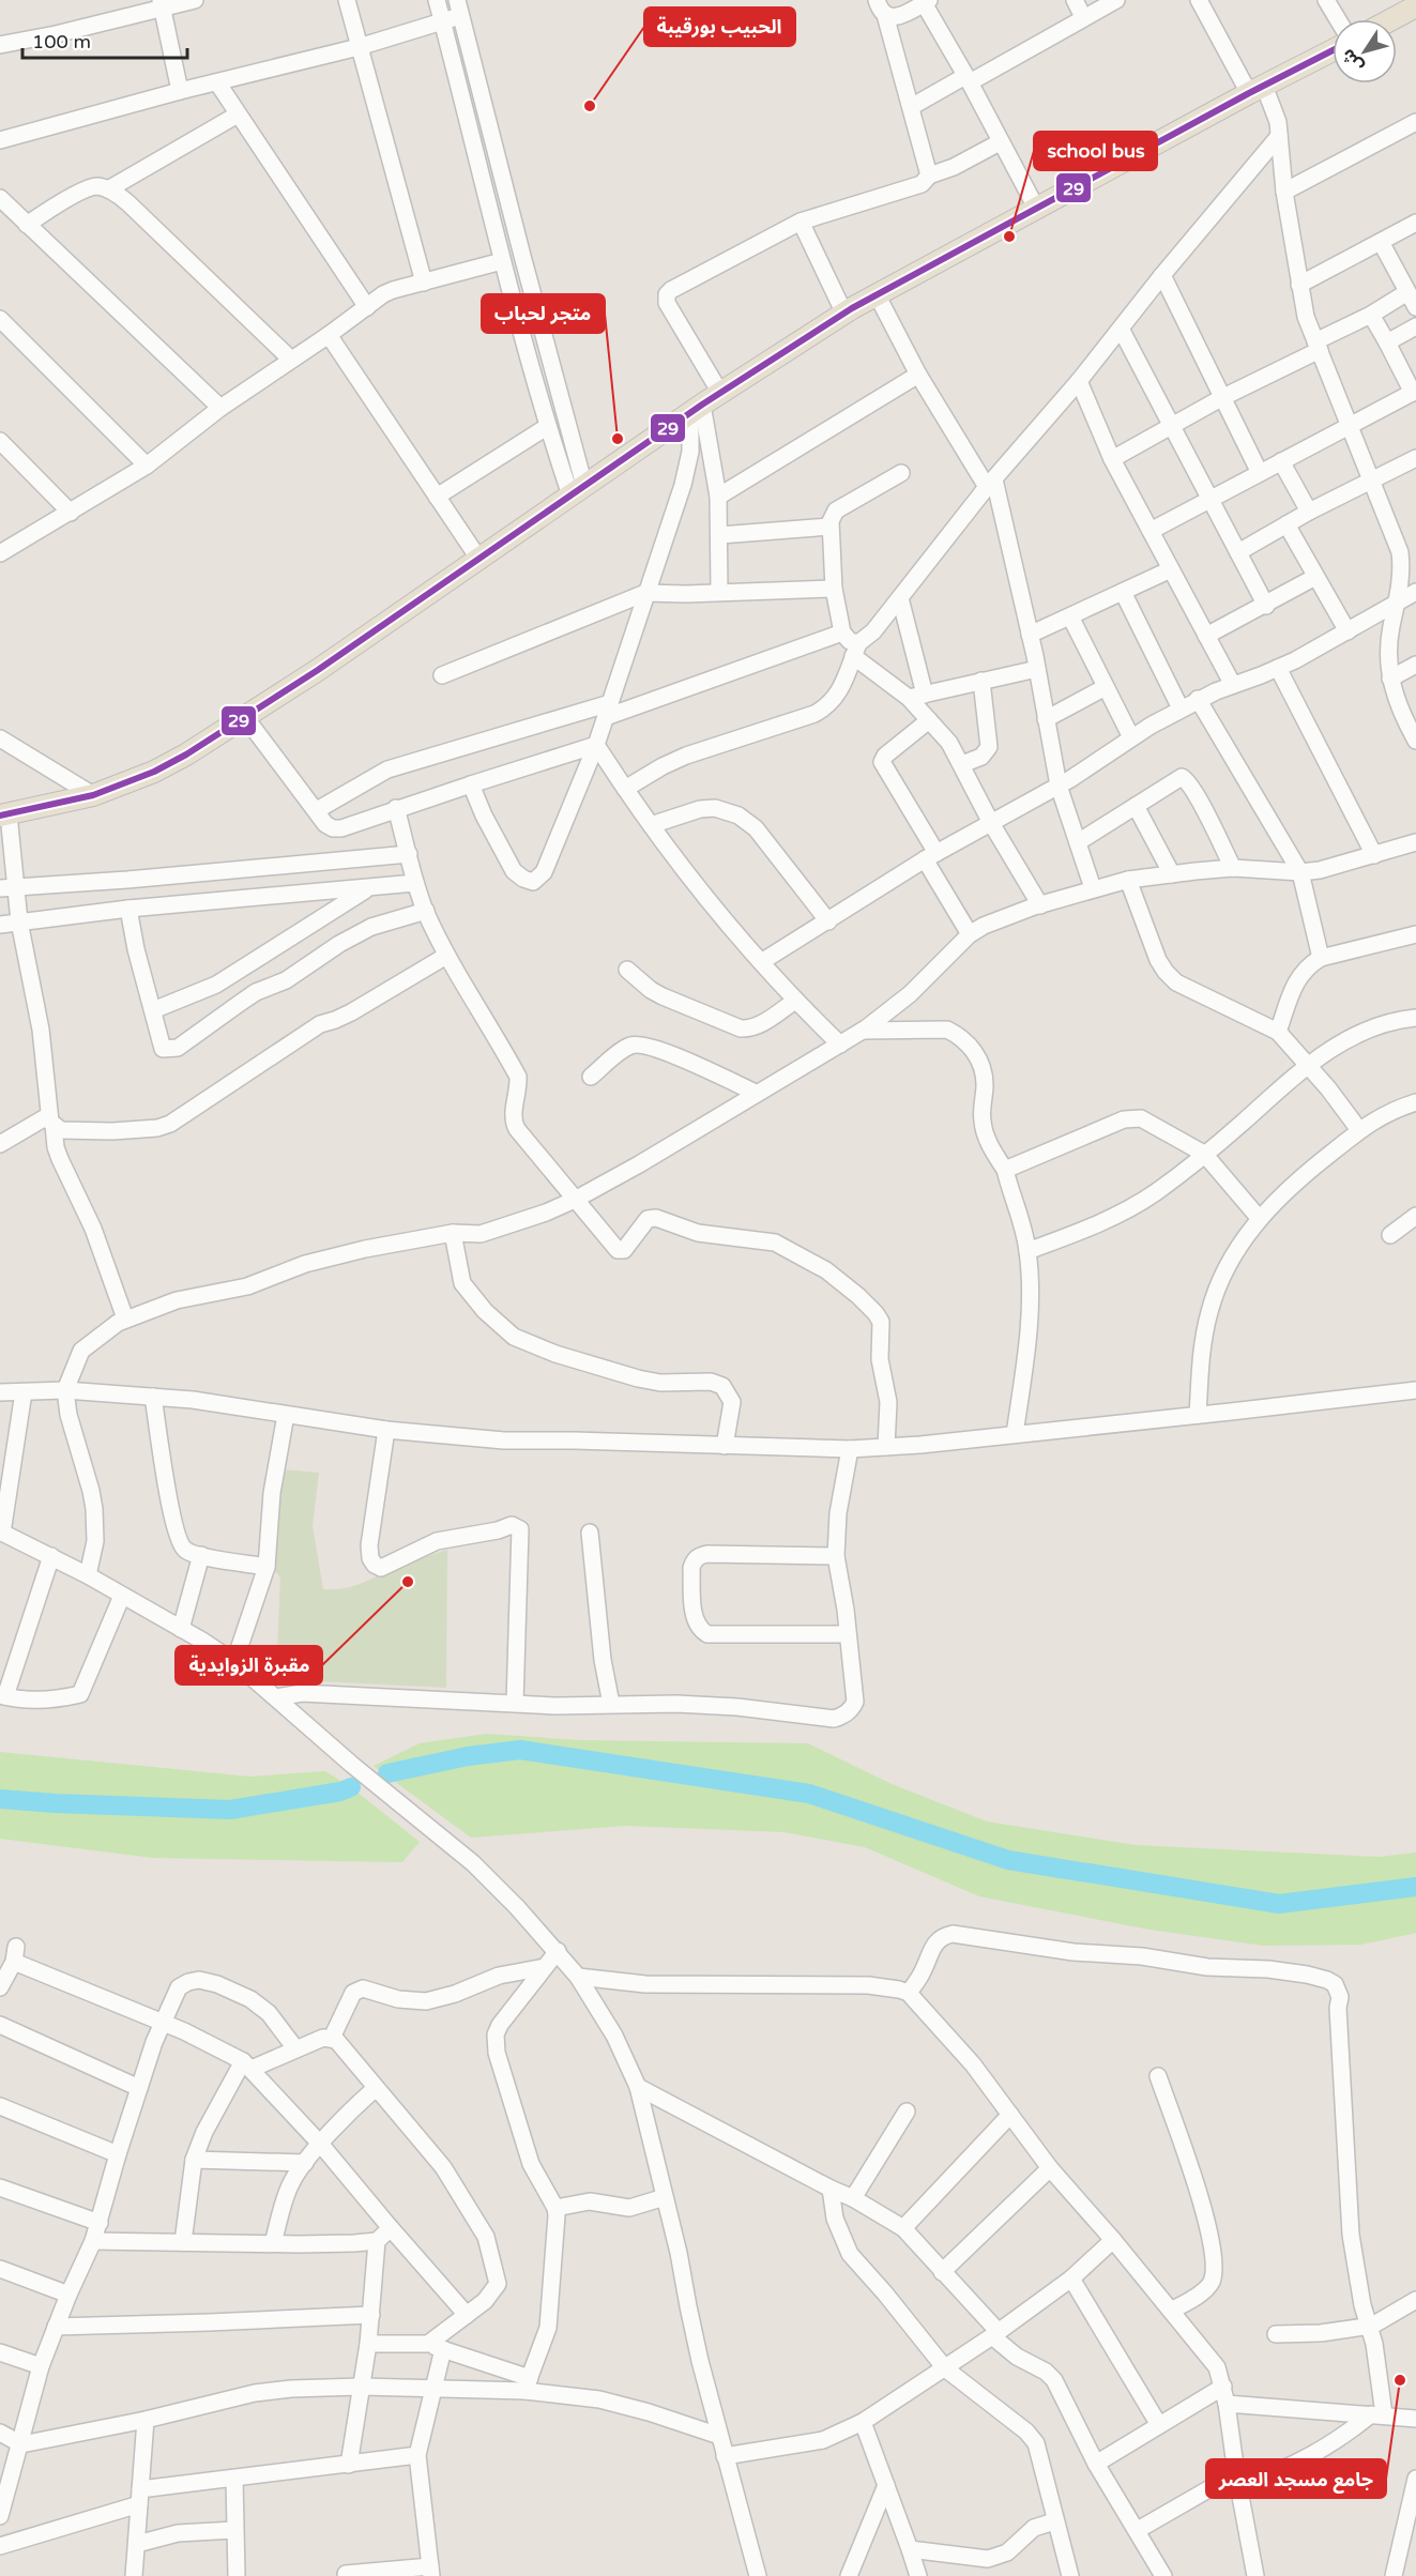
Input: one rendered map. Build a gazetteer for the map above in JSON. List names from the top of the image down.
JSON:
{
  "places": [
    "الحبيب بورقيبة",
    "school bus",
    "متجر لحباب",
    "مقبرة الزوايدية",
    "جامع مسجد العصر"
  ],
  "lines": ["transit line 29"],
  "scale_bar": "100 m",
  "north": "bottom left"
}
